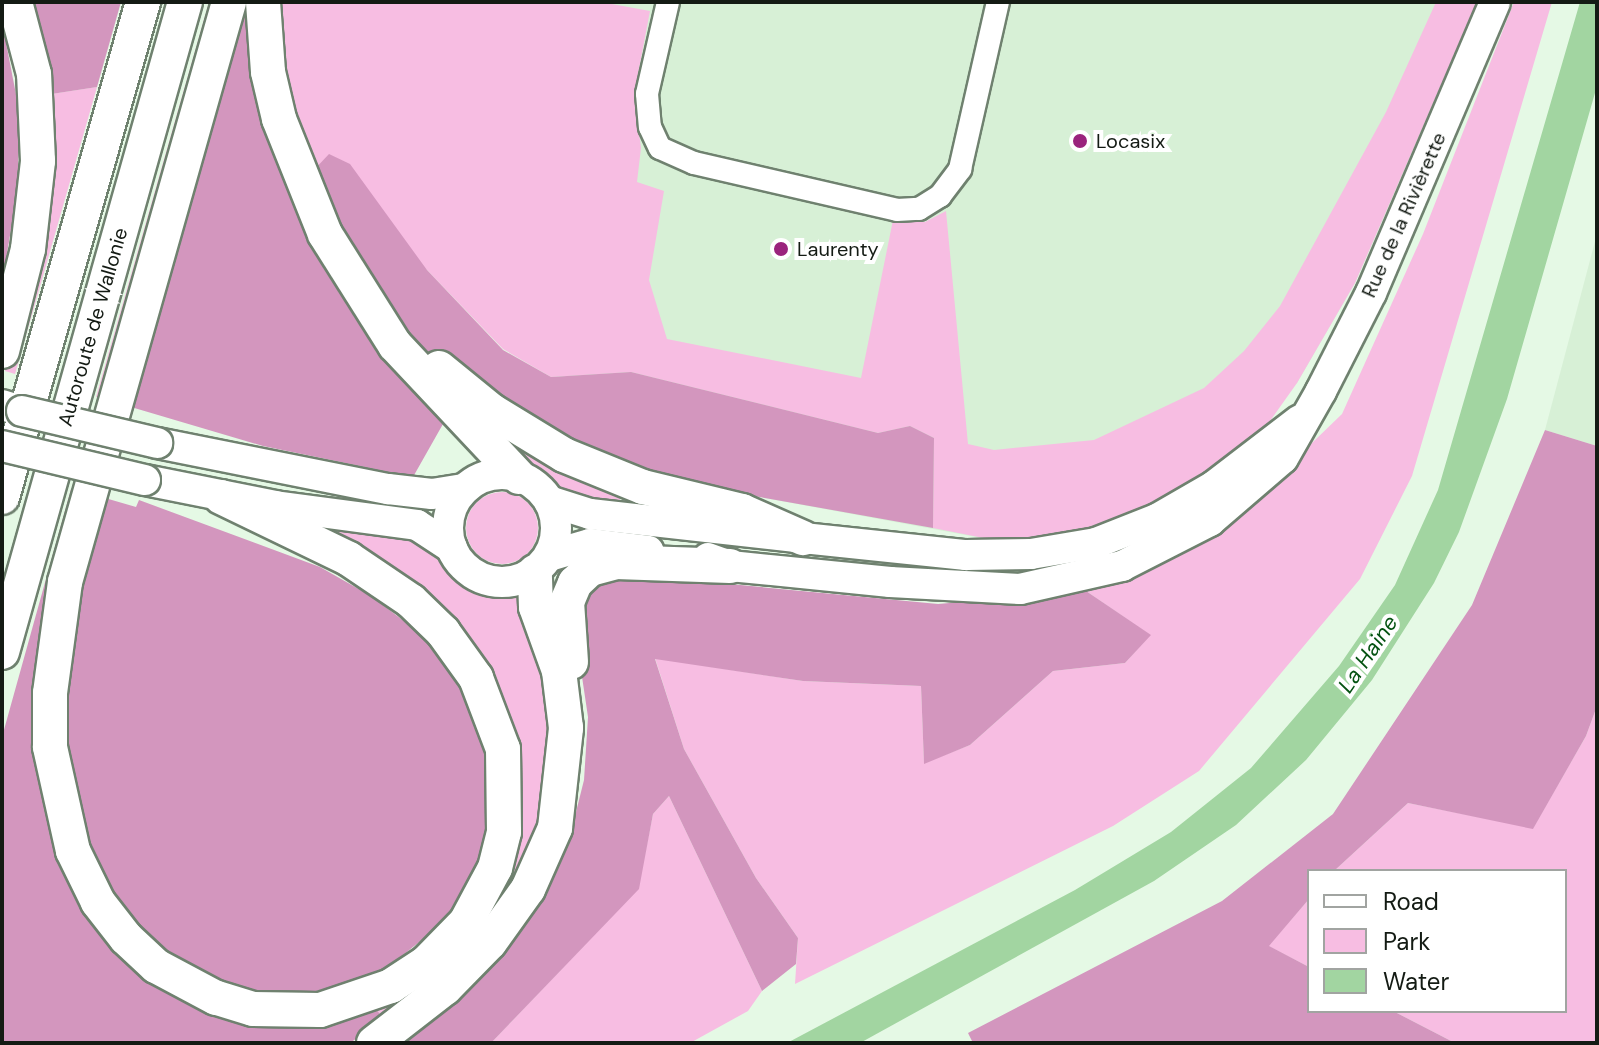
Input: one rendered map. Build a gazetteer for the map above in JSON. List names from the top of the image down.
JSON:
{
  "streets": {
    "highway": ["Autoroute de Wallonie"],
    "main road": ["Rue de la Rivièrette"]
  },
  "water": ["La Haine"],
  "places": ["Locasix", "Laurenty"],
  "legend": ["Road", "Park", "Water"]
}
